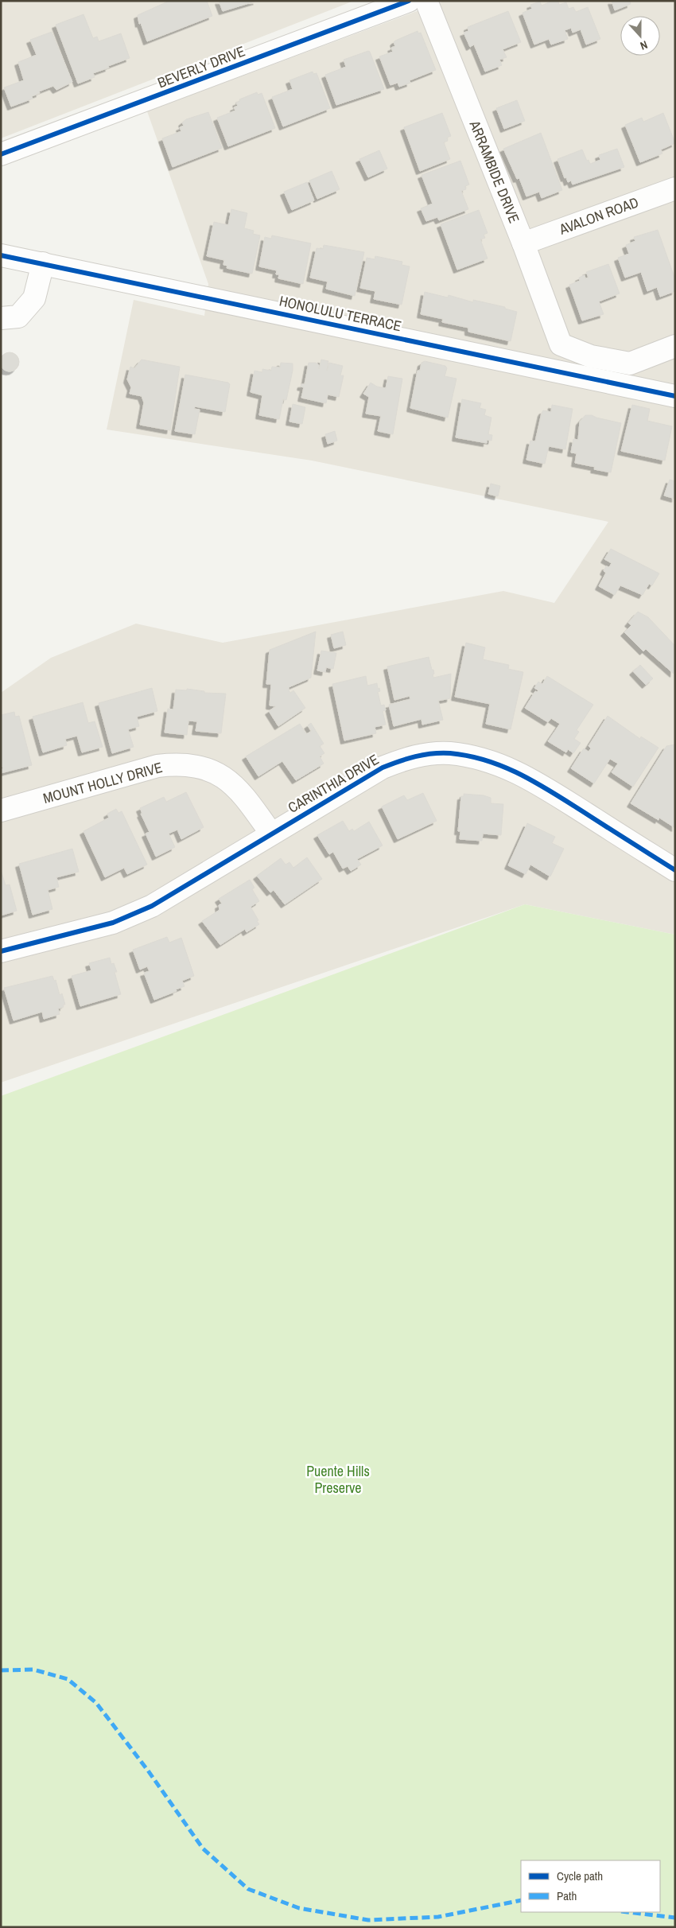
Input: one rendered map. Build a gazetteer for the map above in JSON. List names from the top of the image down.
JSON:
{
  "streets": {
    "street": [
      "BEVERLY DRIVE",
      "ARRAMBIDE DRIVE",
      "AVALON ROAD",
      "HONOLULU TERRACE",
      "MOUNT HOLLY DRIVE",
      "CARINTHIA DRIVE"
    ]
  },
  "crossings": [
    ["ARRAMBIDE DRIVE", "AVALON ROAD"],
    ["MOUNT HOLLY DRIVE", "CARINTHIA DRIVE"]
  ],
  "parks": ["Puente Hills Preserve"],
  "legend": ["Cycle path", "Path"],
  "north": "bottom"
}
